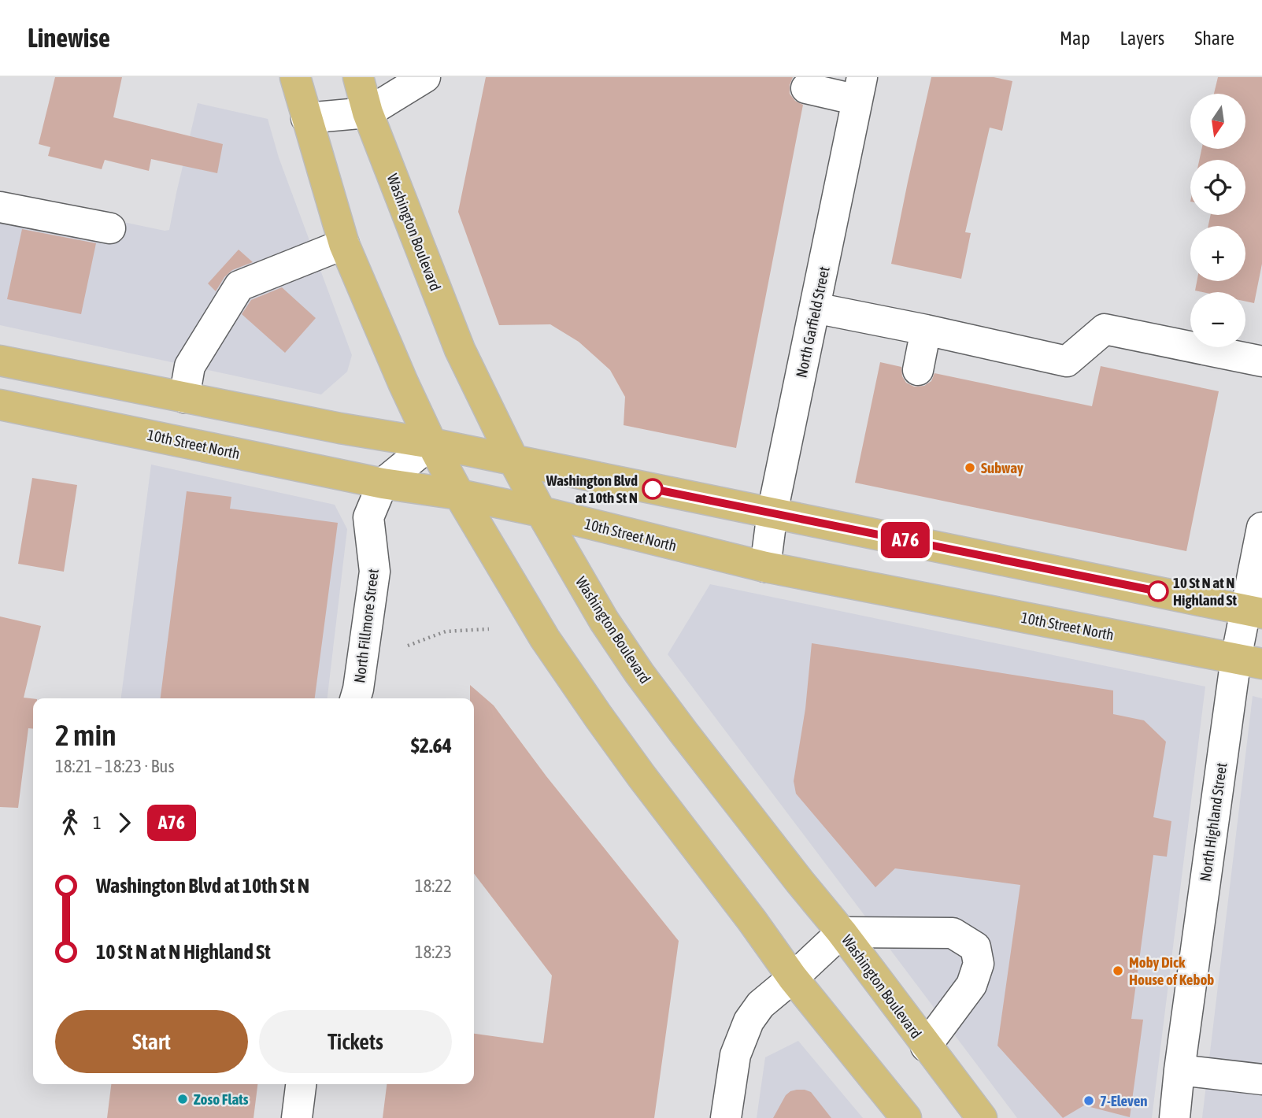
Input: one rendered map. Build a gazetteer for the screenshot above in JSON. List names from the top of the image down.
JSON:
{
  "streets": {
    "main road": ["Washington Boulevard", "10th Street North"],
    "street": ["North Garfield Street", "North Fillmore Street", "North Highland Street"]
  },
  "crossings": [
    ["Washington Boulevard", "10th Street North"],
    ["North Garfield Street", "10th Street North"],
    ["10th Street North", "North Fillmore Street"],
    ["10th Street North", "North Highland Street"]
  ],
  "places": [
    "Subway",
    "Washington Blvd at 10th St N",
    "10 St N at N Highland St",
    "Moby Dick House of Kebob",
    "Zoso Flats",
    "7-Eleven"
  ],
  "lines": ["bus line A76"],
  "north": "bottom",
  "page": {
    "header": "Linewise",
    "nav": ["Map", "Layers", "Share"],
    "on_map": "A76",
    "map_buttons": ["+", "−"],
    "heading": ["2 min", "18:21 – 18:23 · Bus", "$2.64"],
    "legs": ["1", "A76"],
    "list": [
      {
        "name": "Washington Blvd at 10th St N",
        "value": "18:22"
      },
      {
        "name": "10 St N at N Highland St",
        "value": "18:23"
      }
    ],
    "buttons": ["Start", "Tickets"]
  }
}
